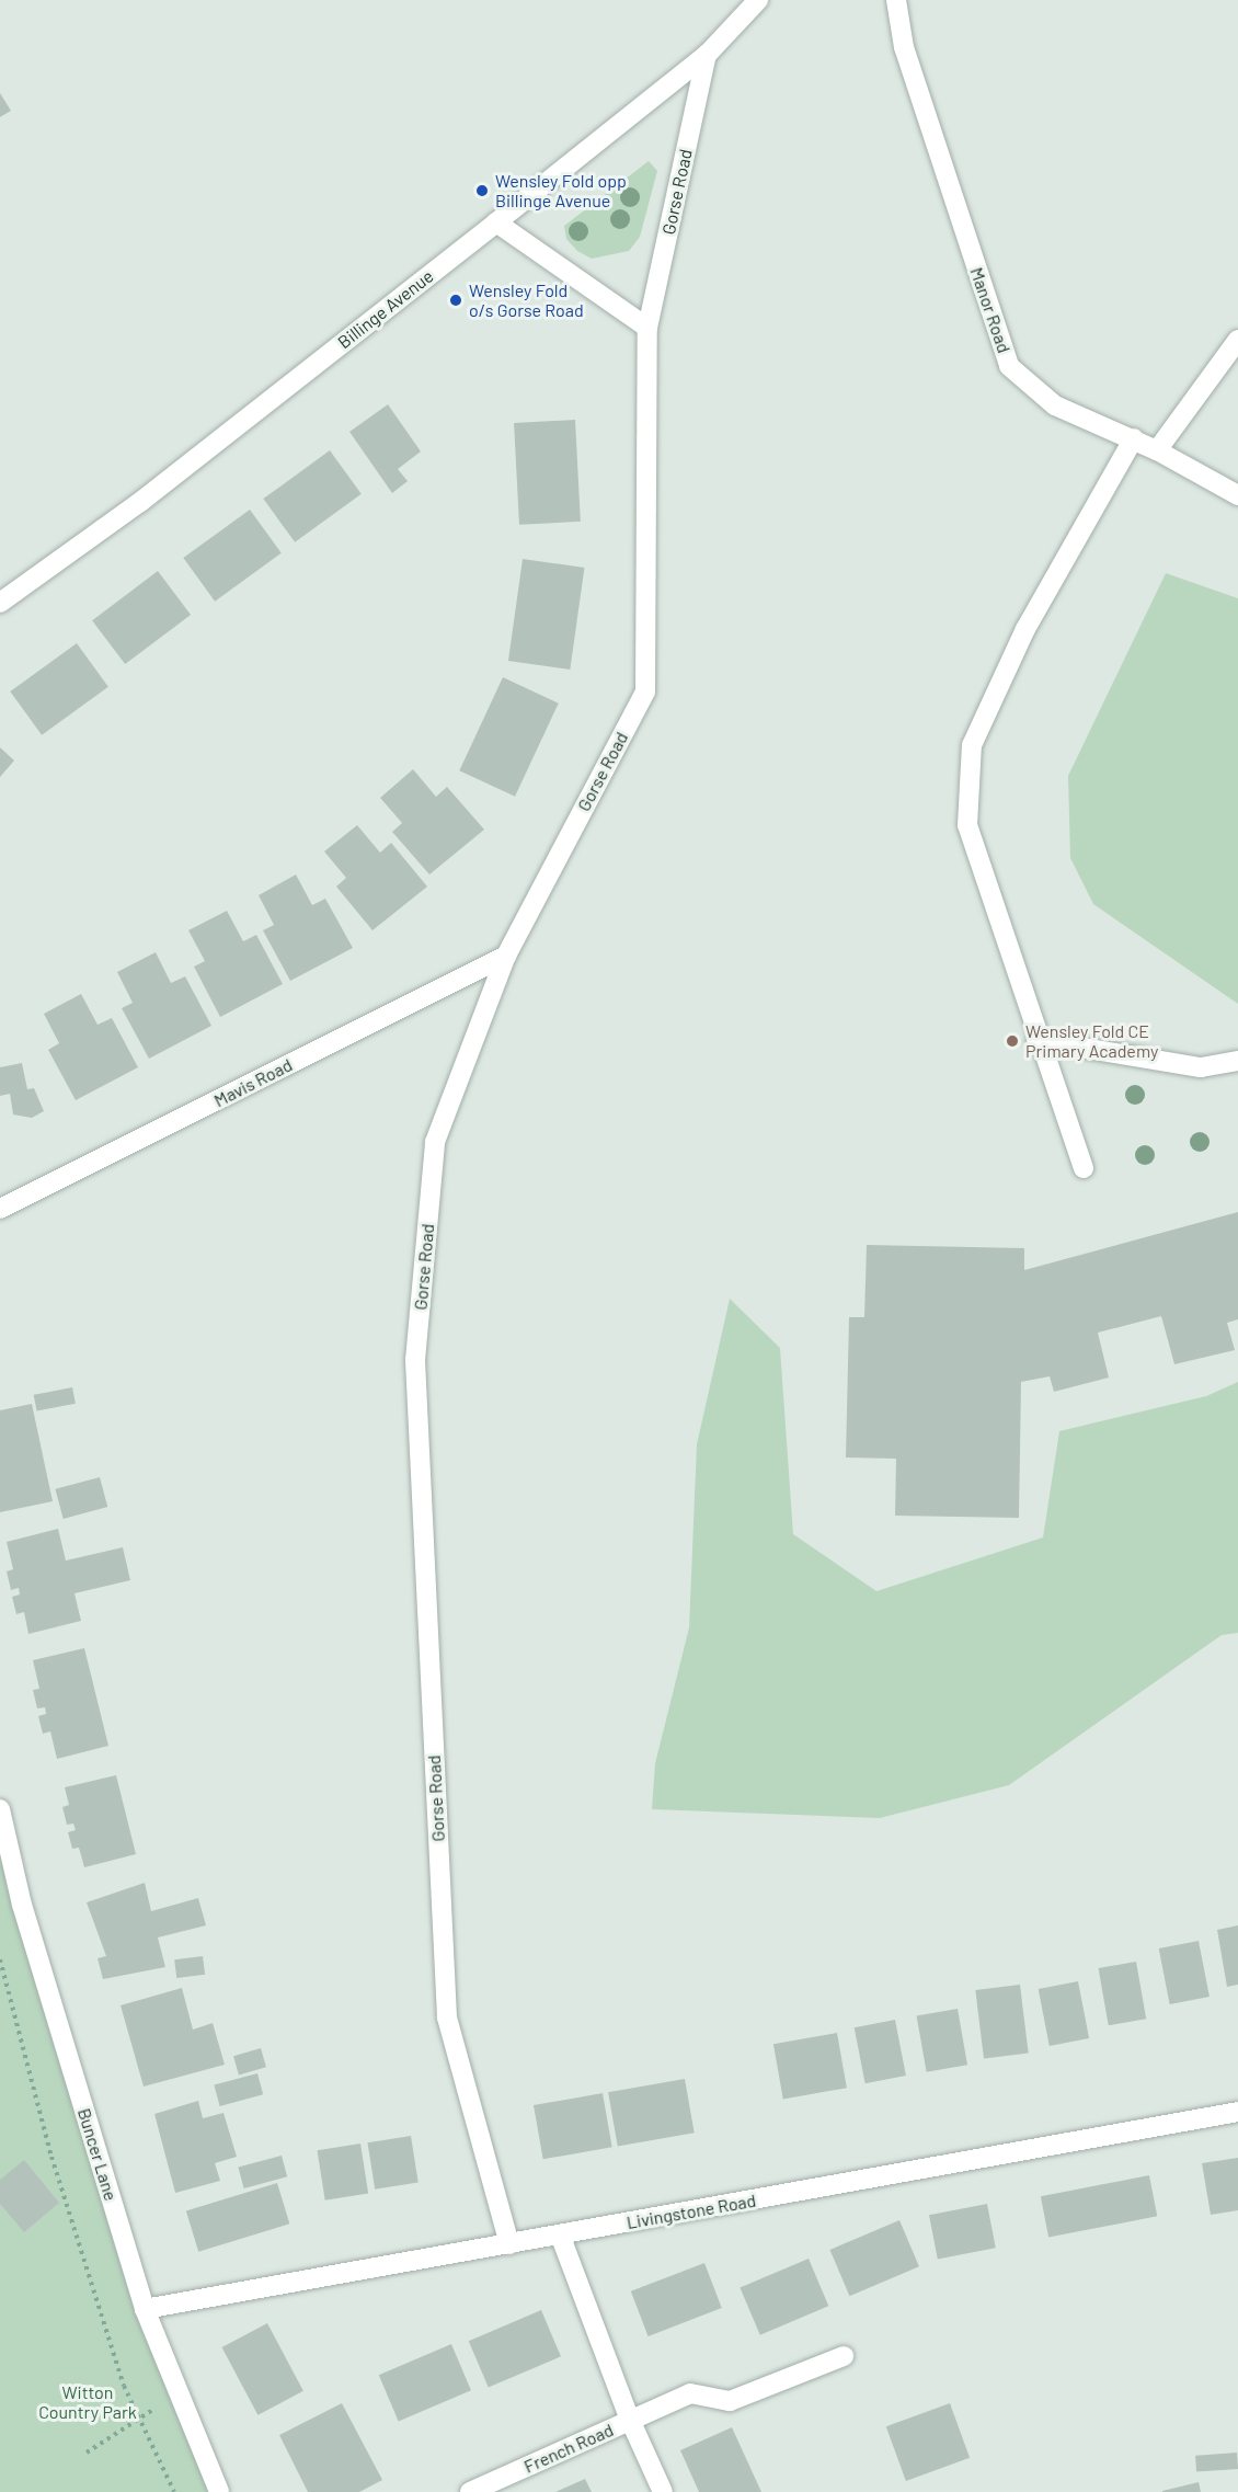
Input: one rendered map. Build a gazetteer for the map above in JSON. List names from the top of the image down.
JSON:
{
  "streets": {
    "street": [
      "Gorse Road",
      "Billinge Avenue",
      "Manor Road",
      "Mavis Road",
      "Buncer Lane",
      "Livingstone Road",
      "French Road"
    ]
  },
  "crossings": [
    ["Gorse Road", "Billinge Avenue"],
    ["Gorse Road", "Mavis Road"],
    ["Gorse Road", "Livingstone Road"],
    ["Buncer Lane", "Livingstone Road"]
  ],
  "parks": ["Witton Country Park"],
  "places": ["Wensley Fold opp Billinge Avenue", "Wensley Fold o/s Gorse Road", "Wensley Fold CE Primary Academy"]
}
